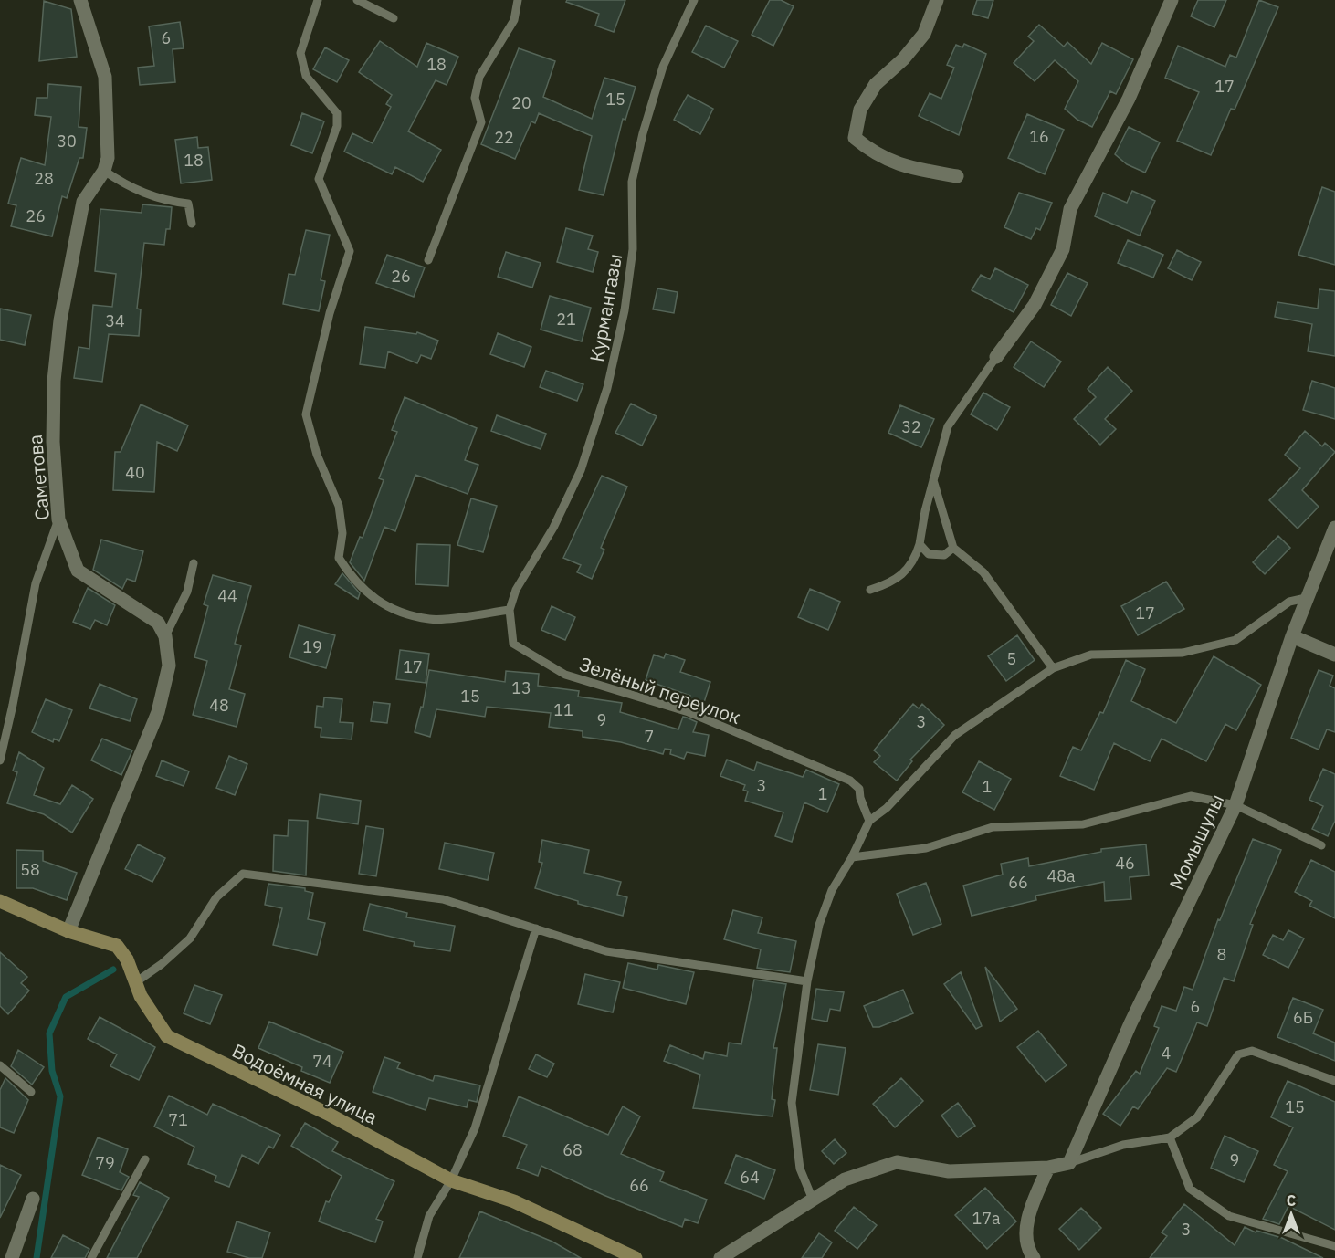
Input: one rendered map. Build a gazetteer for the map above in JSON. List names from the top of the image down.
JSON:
{
  "streets": {
    "street": ["Саметова", "Момышулы", "Водоёмная улица"],
    "lane": ["Курмангазы", "Зелёный переулок"]
  },
  "crossings": [
    ["Курмангазы", "Зелёный переулок"]
  ],
  "house_numbers": [
    "6",
    "18",
    "17",
    "15",
    "20",
    "16",
    "22",
    "30",
    "18",
    "28",
    "26",
    "26",
    "21",
    "34",
    "32",
    "40",
    "44",
    "17",
    "19",
    "5",
    "17",
    "13",
    "15",
    "48",
    "11",
    "9",
    "3",
    "7",
    "3",
    "1",
    "1",
    "46",
    "58",
    "48а",
    "66",
    "8",
    "6",
    "6Б",
    "4",
    "74",
    "15",
    "71",
    "68",
    "9",
    "79",
    "64",
    "66",
    "17а",
    "3"
  ],
  "north": "top"
}
